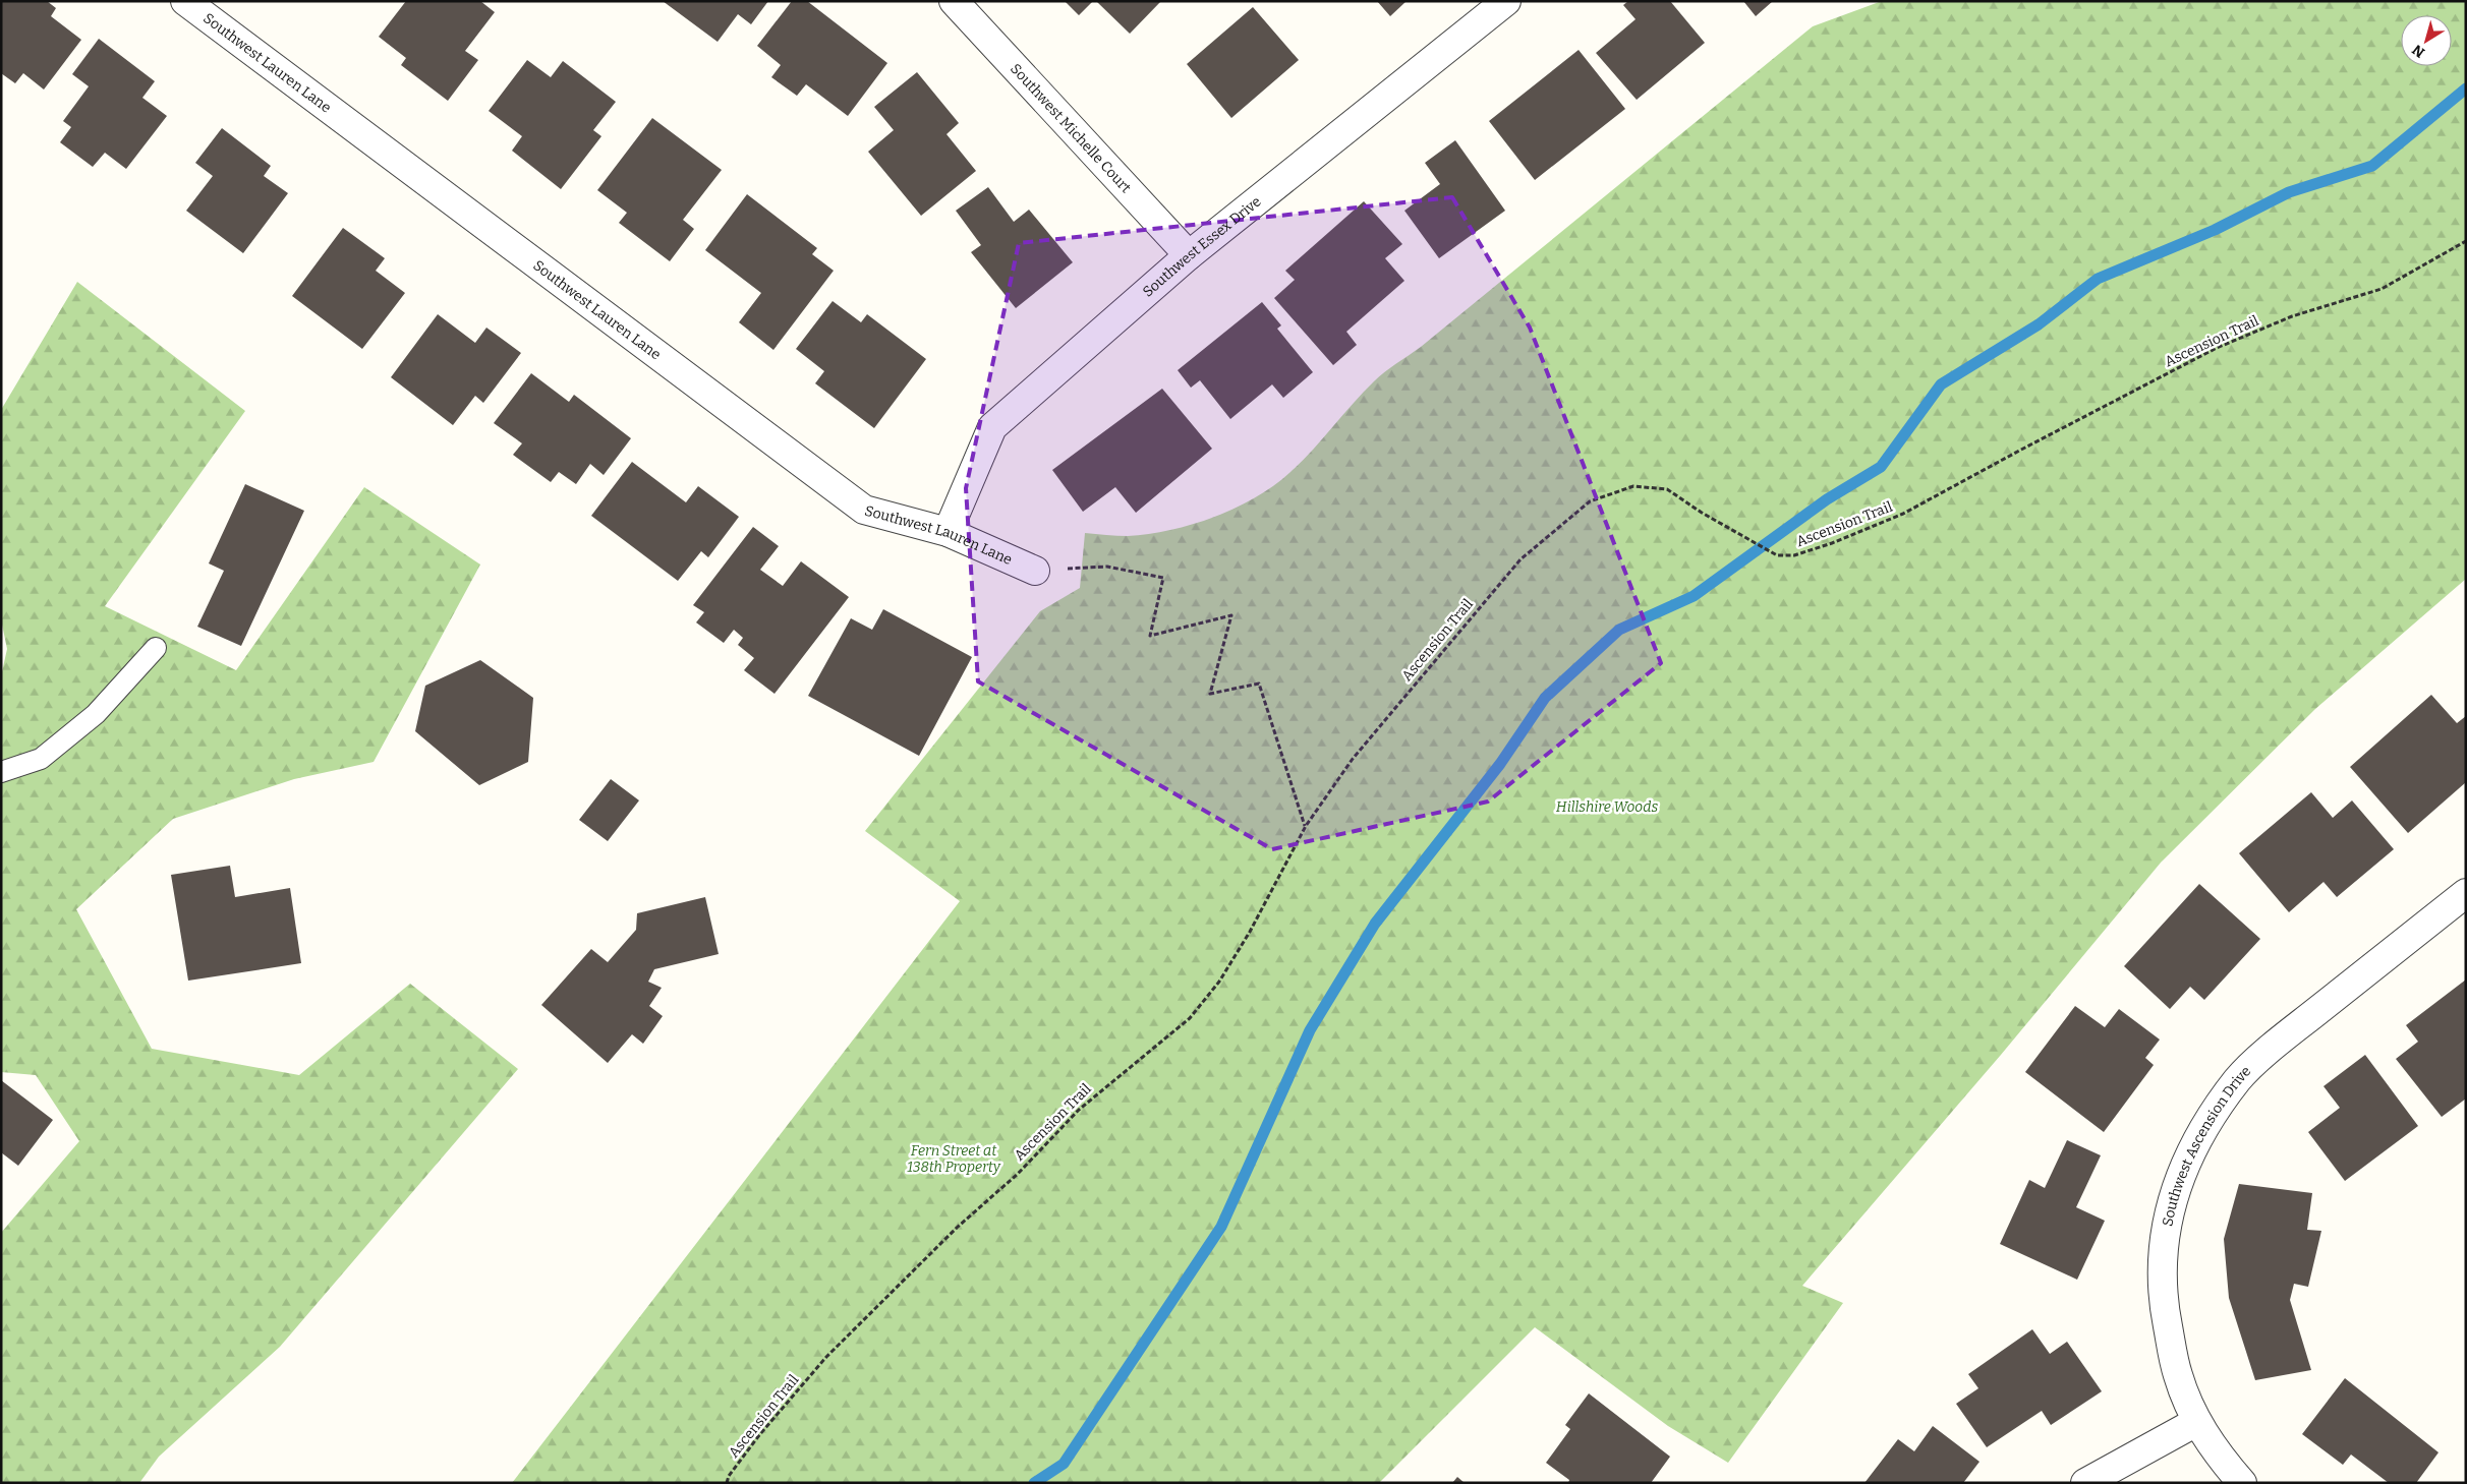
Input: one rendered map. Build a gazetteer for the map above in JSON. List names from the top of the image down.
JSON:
{
  "streets": {
    "street": [
      "Southwest Lauren Lane",
      "Southwest Michelle Court",
      "Southwest Essex Drive",
      "Southwest Ascension Drive"
    ],
    "path": ["Ascension Trail"]
  },
  "crossings": [
    ["Southwest Lauren Lane", "Southwest Essex Drive"],
    ["Southwest Michelle Court", "Southwest Essex Drive"]
  ],
  "parks": ["Hillshire Woods", "Fern Street at 138th Property"],
  "north": "bottom left"
}
